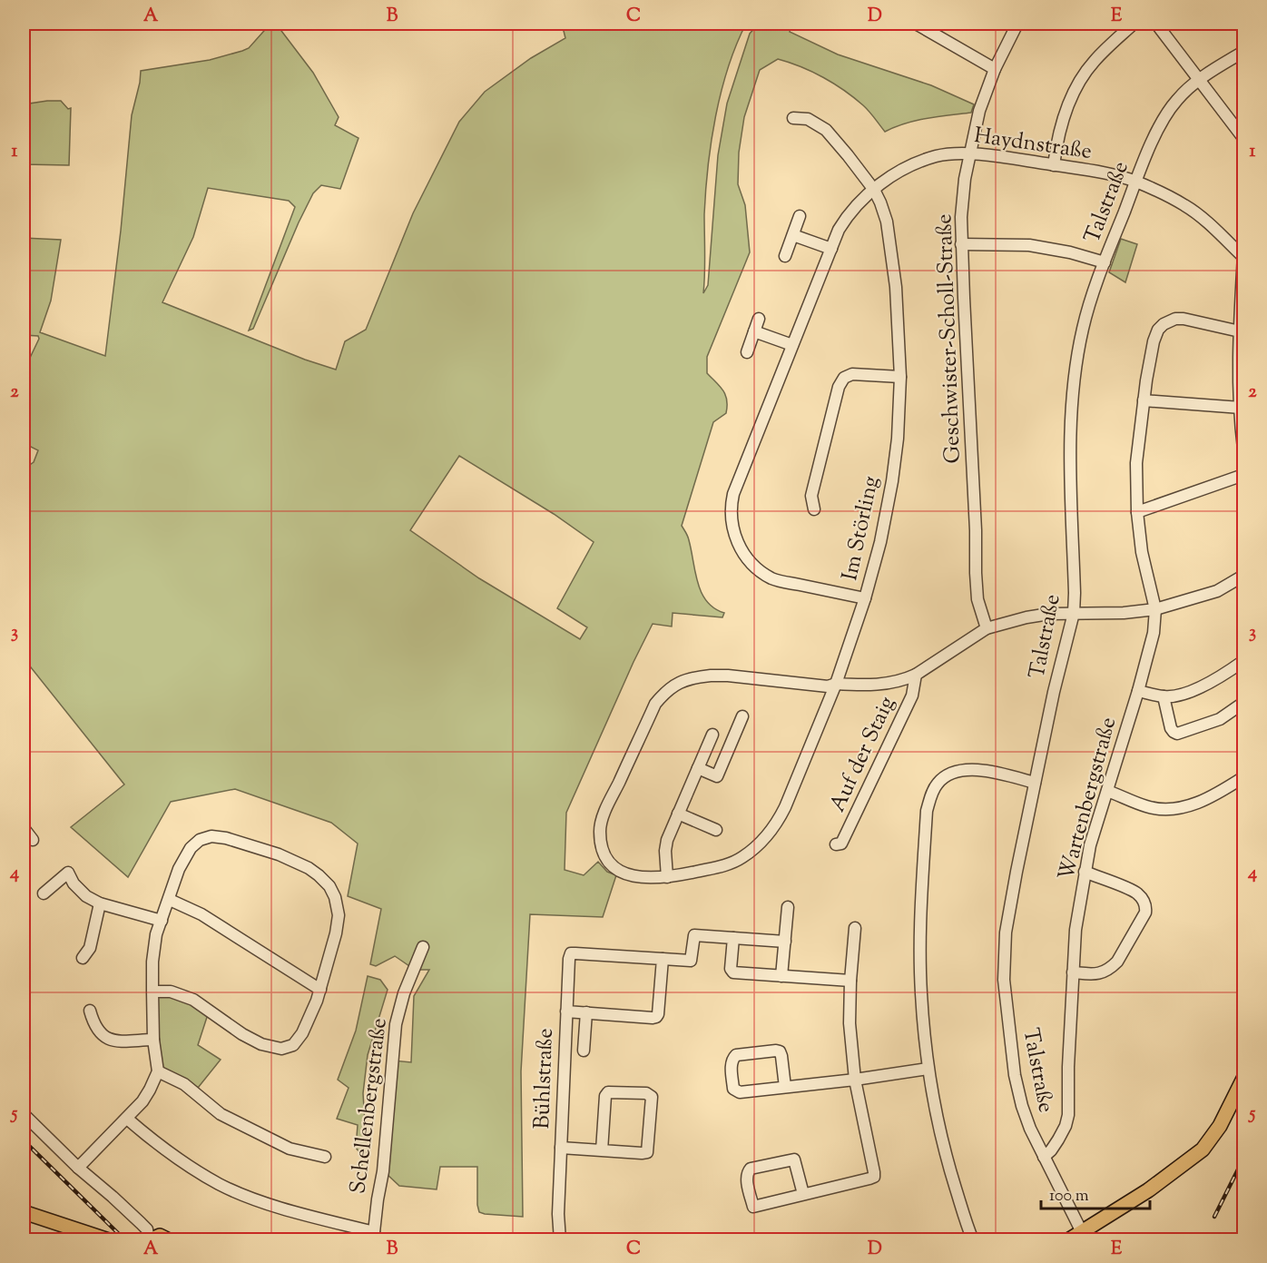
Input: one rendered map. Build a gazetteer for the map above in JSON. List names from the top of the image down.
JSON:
{
  "streets": {
    "street": [
      "Haydnstraße",
      "Talstraße",
      "Geschwister-Scholl-Straße",
      "Im Störling",
      "Auf der Staig",
      "Wartenbergstraße",
      "Bühlstraße",
      "Schellenbergstraße"
    ]
  },
  "crossings": [
    ["Haydnstraße", "Talstraße"],
    ["Haydnstraße", "Geschwister-Scholl-Straße"],
    ["Haydnstraße", "Im Störling"],
    ["Talstraße", "Im Störling"],
    ["Talstraße", "Wartenbergstraße"],
    ["Geschwister-Scholl-Straße", "Im Störling"],
    ["Im Störling", "Auf der Staig"],
    ["Im Störling", "Wartenbergstraße"]
  ],
  "scale_bar": "100 m",
  "grid": {
    "columns": [
      "A",
      "B",
      "C",
      "D",
      "E"
    ],
    "rows": [
      "1",
      "2",
      "3",
      "4",
      "5"
    ]
  }
}
